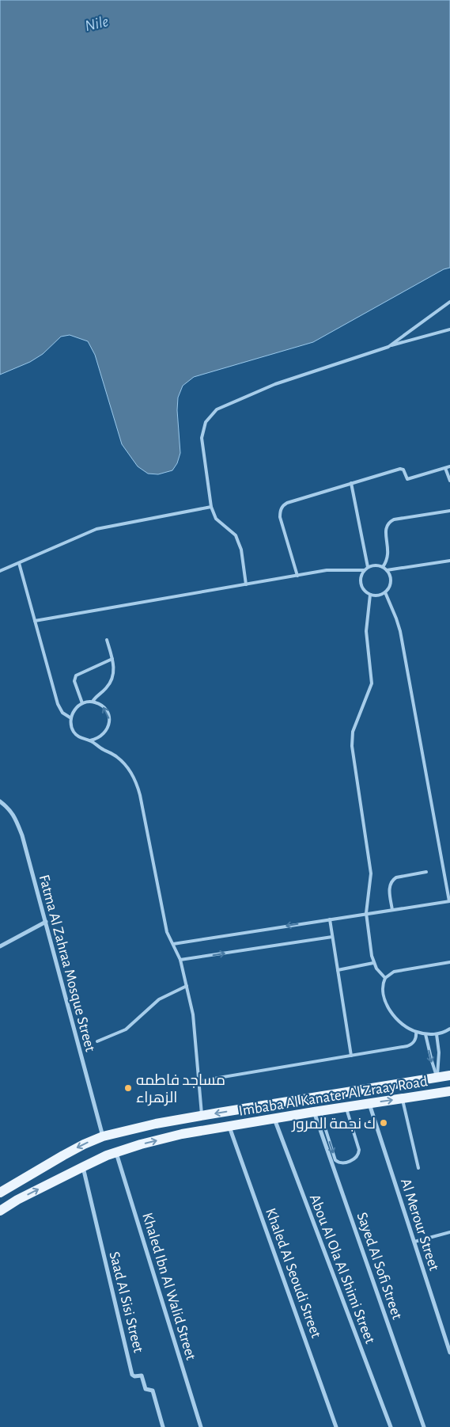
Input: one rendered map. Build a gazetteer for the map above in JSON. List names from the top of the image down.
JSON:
{
  "streets": {
    "main road": ["Imbaba Al Kanater Al Zraay Road"],
    "street": [
      "Fatma Al Zahraa Mosque Street",
      "Al Merour Street",
      "Sayed Al Sofi Street",
      "Abou Al Ola Al Shimi Street",
      "Khaled Al Seoudi Street",
      "Khaled Ibn Al Walid Street",
      "Saad Al Sisi Street"
    ]
  },
  "crossings": [
    ["Fatma Al Zahraa Mosque Street", "Imbaba Al Kanater Al Zraay Road"],
    ["Imbaba Al Kanater Al Zraay Road", "Al Merour Street"],
    ["Imbaba Al Kanater Al Zraay Road", "Sayed Al Sofi Street"],
    ["Imbaba Al Kanater Al Zraay Road", "Abou Al Ola Al Shimi Street"],
    ["Imbaba Al Kanater Al Zraay Road", "Khaled Al Seoudi Street"],
    ["Imbaba Al Kanater Al Zraay Road", "Khaled Ibn Al Walid Street"],
    ["Imbaba Al Kanater Al Zraay Road", "Saad Al Sisi Street"]
  ],
  "water": ["Nile"],
  "places": ["مساجد فاطمه الزهراء", "ك نجمة المرور"]
}
